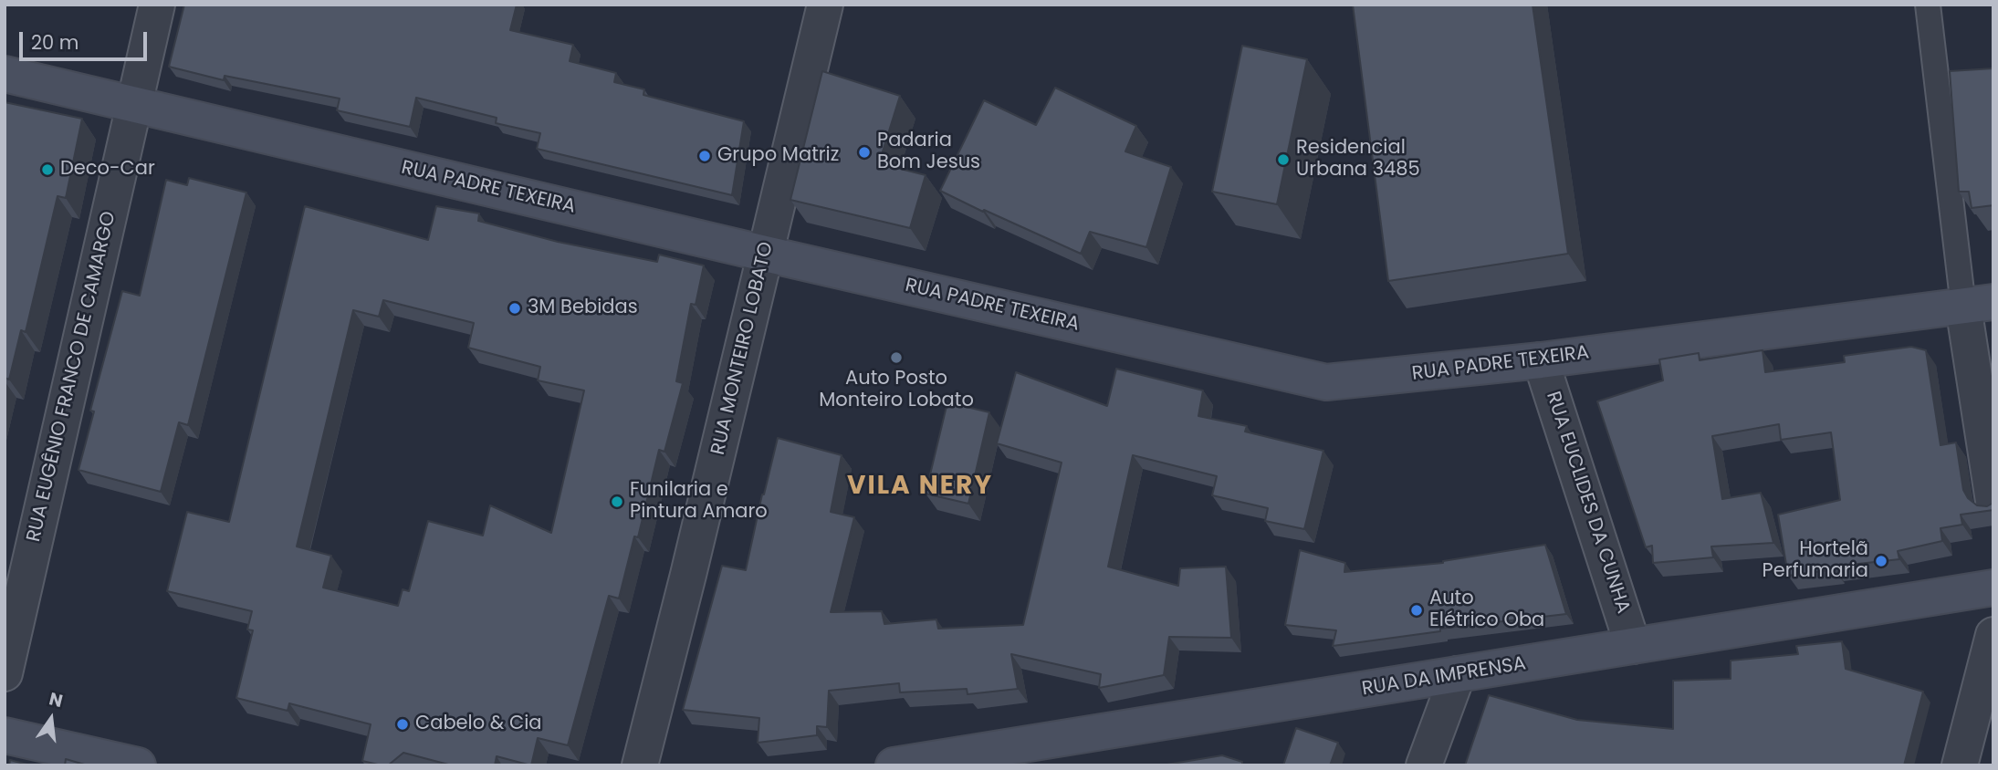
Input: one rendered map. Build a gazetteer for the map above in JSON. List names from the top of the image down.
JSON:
{
  "streets": {
    "main road": ["RUA PADRE TEXEIRA", "RUA DA IMPRENSA"],
    "street": ["RUA MONTEIRO LOBATO", "RUA EUGÊNIO FRANCO DE CAMARGO", "RUA EUCLIDES DA CUNHA"]
  },
  "crossings": [
    ["RUA PADRE TEXEIRA", "RUA MONTEIRO LOBATO"],
    ["RUA PADRE TEXEIRA", "RUA EUGÊNIO FRANCO DE CAMARGO"],
    ["RUA PADRE TEXEIRA", "RUA EUCLIDES DA CUNHA"],
    ["RUA EUCLIDES DA CUNHA", "RUA DA IMPRENSA"]
  ],
  "districts": ["VILA NERY"],
  "places": [
    "Padaria Bom Jesus",
    "Grupo Matriz",
    "Residencial Urbana 3485",
    "Deco-Car",
    "3M Bebidas",
    "Auto Posto Monteiro Lobato",
    "Funilaria e Pintura Amaro",
    "Hortelã Perfumaria",
    "Auto Elétrico Oba",
    "Cabelo & Cia"
  ],
  "scale_bar": "20 m",
  "north": "top"
}
